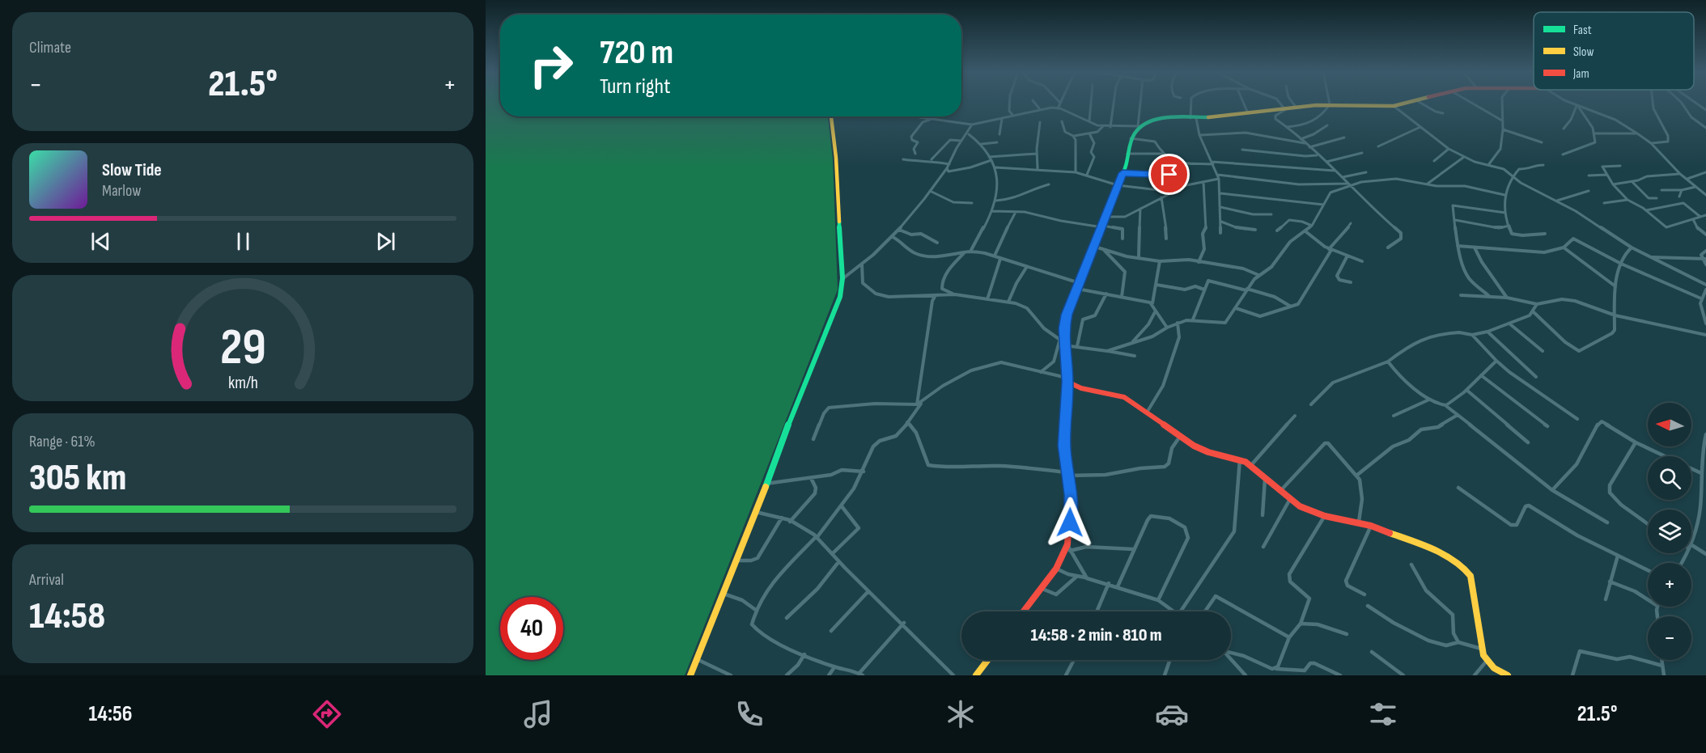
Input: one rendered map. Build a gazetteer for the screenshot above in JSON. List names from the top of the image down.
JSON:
{
  "legend": ["Fast", "Slow", "Jam"],
  "north": "left",
  "page": {
    "tile": [
      "Climate",
      ["Range · 61%", "305 km"],
      ["Arrival", "14:58"]
    ],
    "turn": ["720 m", "Turn right"],
    "heat": ["−", "21.5°", "+"],
    "song": ["Slow Tide", "Marlow"],
    "map_buttons": ["+", "−"],
    "limit": "40",
    "trip": "14:58 · 2 min · 810 m",
    "tabs": ["14:56", "21.5°"],
    "gauge": ["29", "km/h"]
  }
}
